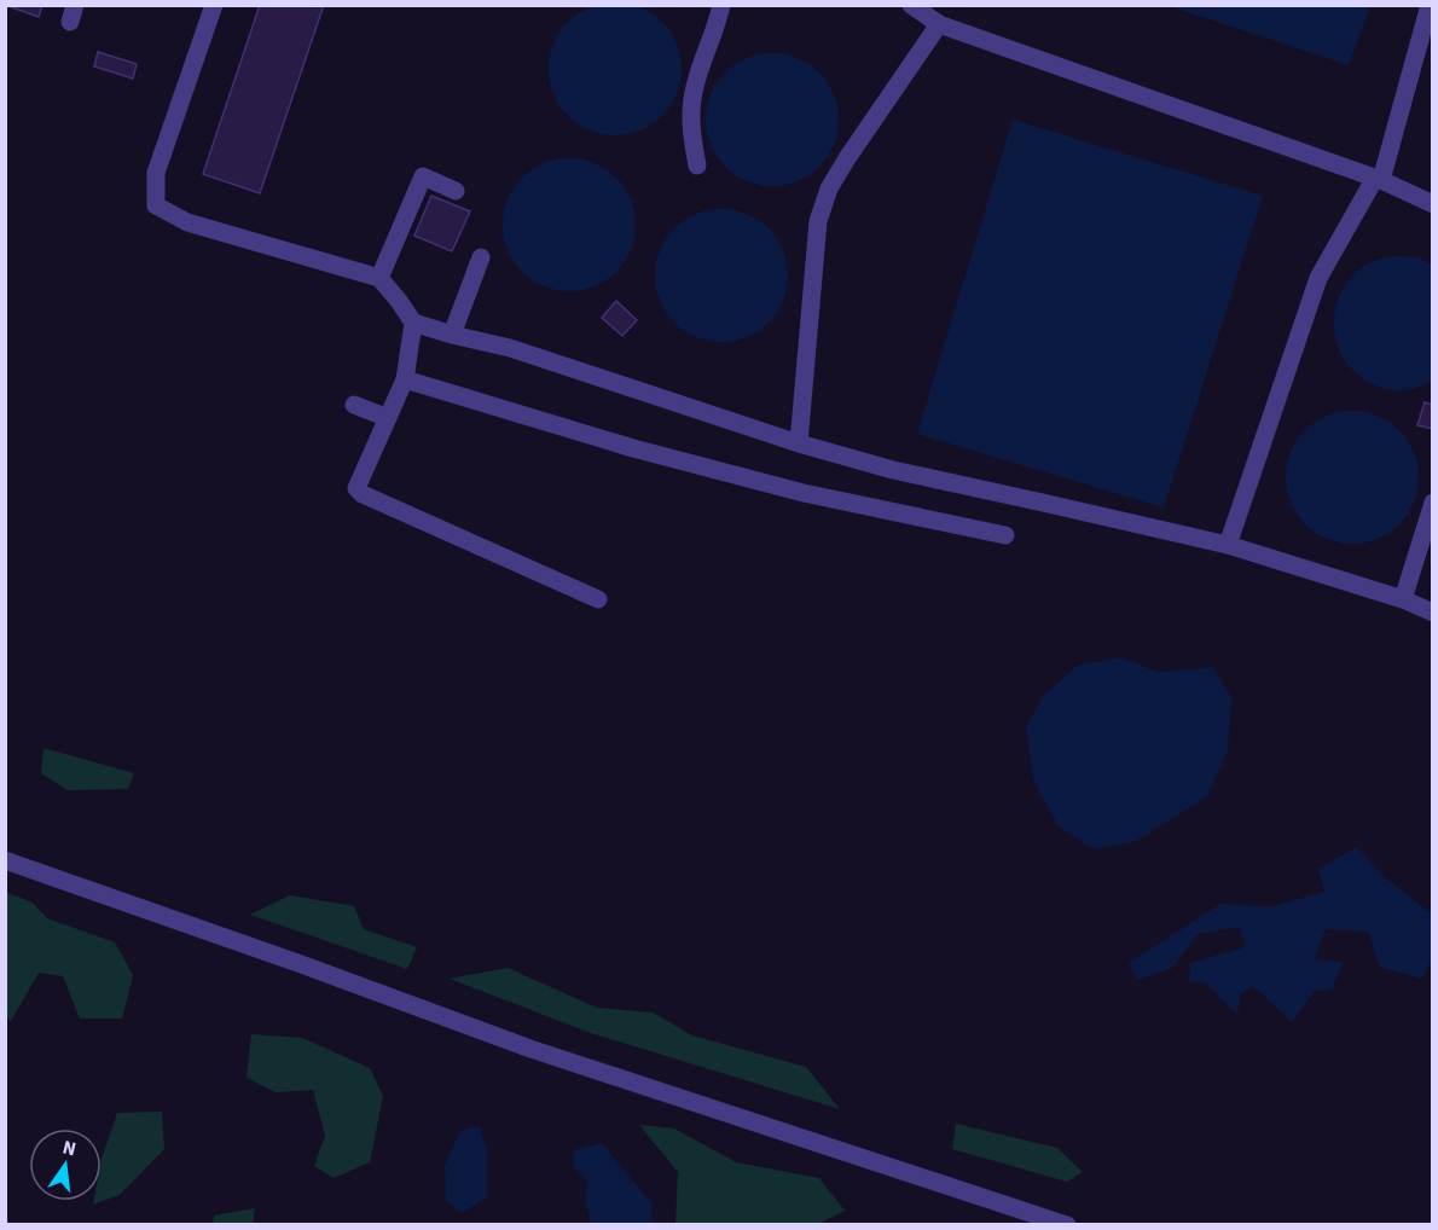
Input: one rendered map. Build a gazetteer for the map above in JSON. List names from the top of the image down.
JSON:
{
  "north": "top"
}
